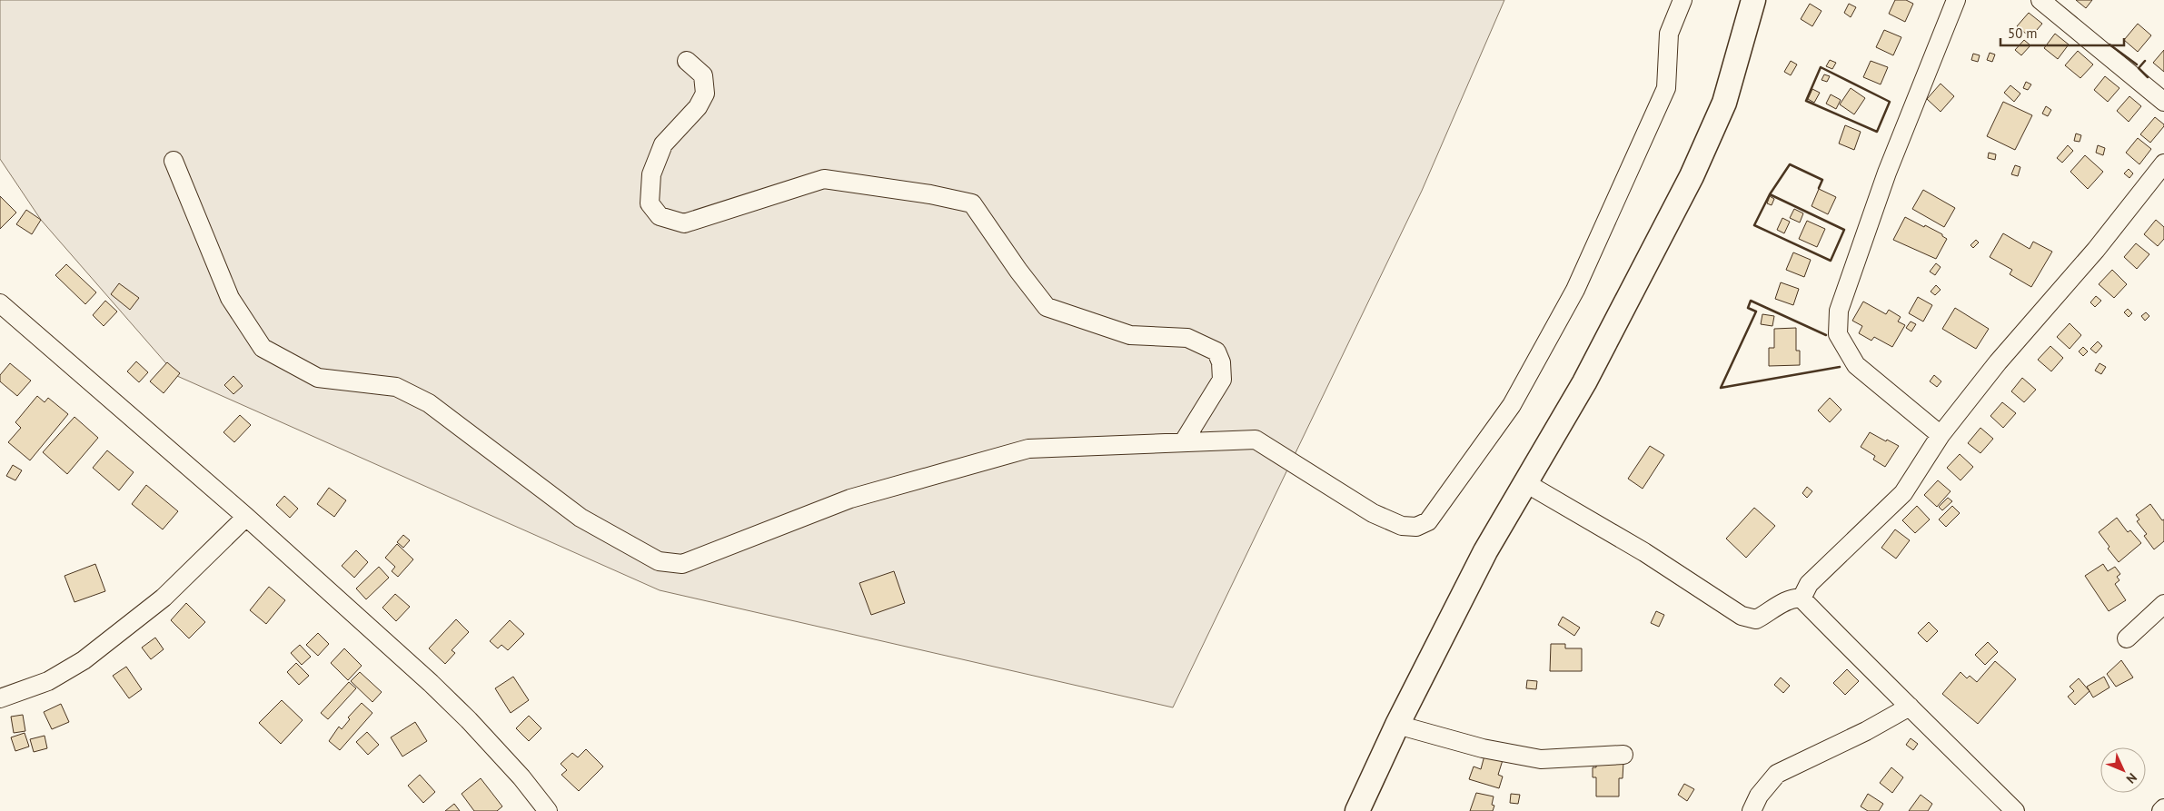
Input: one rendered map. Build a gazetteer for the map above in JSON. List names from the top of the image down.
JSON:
{
  "scale_bar": "50 m",
  "north": "bottom right"
}
